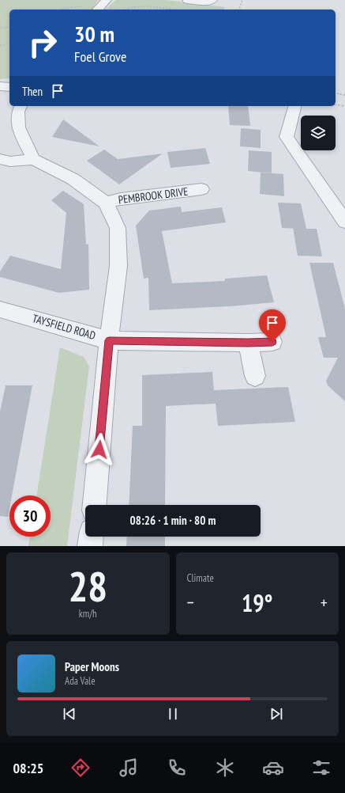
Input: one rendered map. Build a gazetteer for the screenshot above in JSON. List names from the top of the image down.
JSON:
{
  "streets": {
    "street": ["PEMBROOK DRIVE", "TAYSFIELD ROAD"]
  },
  "page": {
    "turn": ["30 m", "Foel Grove"],
    "then": "Then",
    "limit": "30",
    "trip": "08:26 · 1 min · 80 m",
    "tile": [
      ["28", "km/h"],
      "Climate"
    ],
    "heat": ["−", "19°", "+"],
    "song": ["Paper Moons", "Ada Vale"],
    "tabs": "08:25"
  }
}
